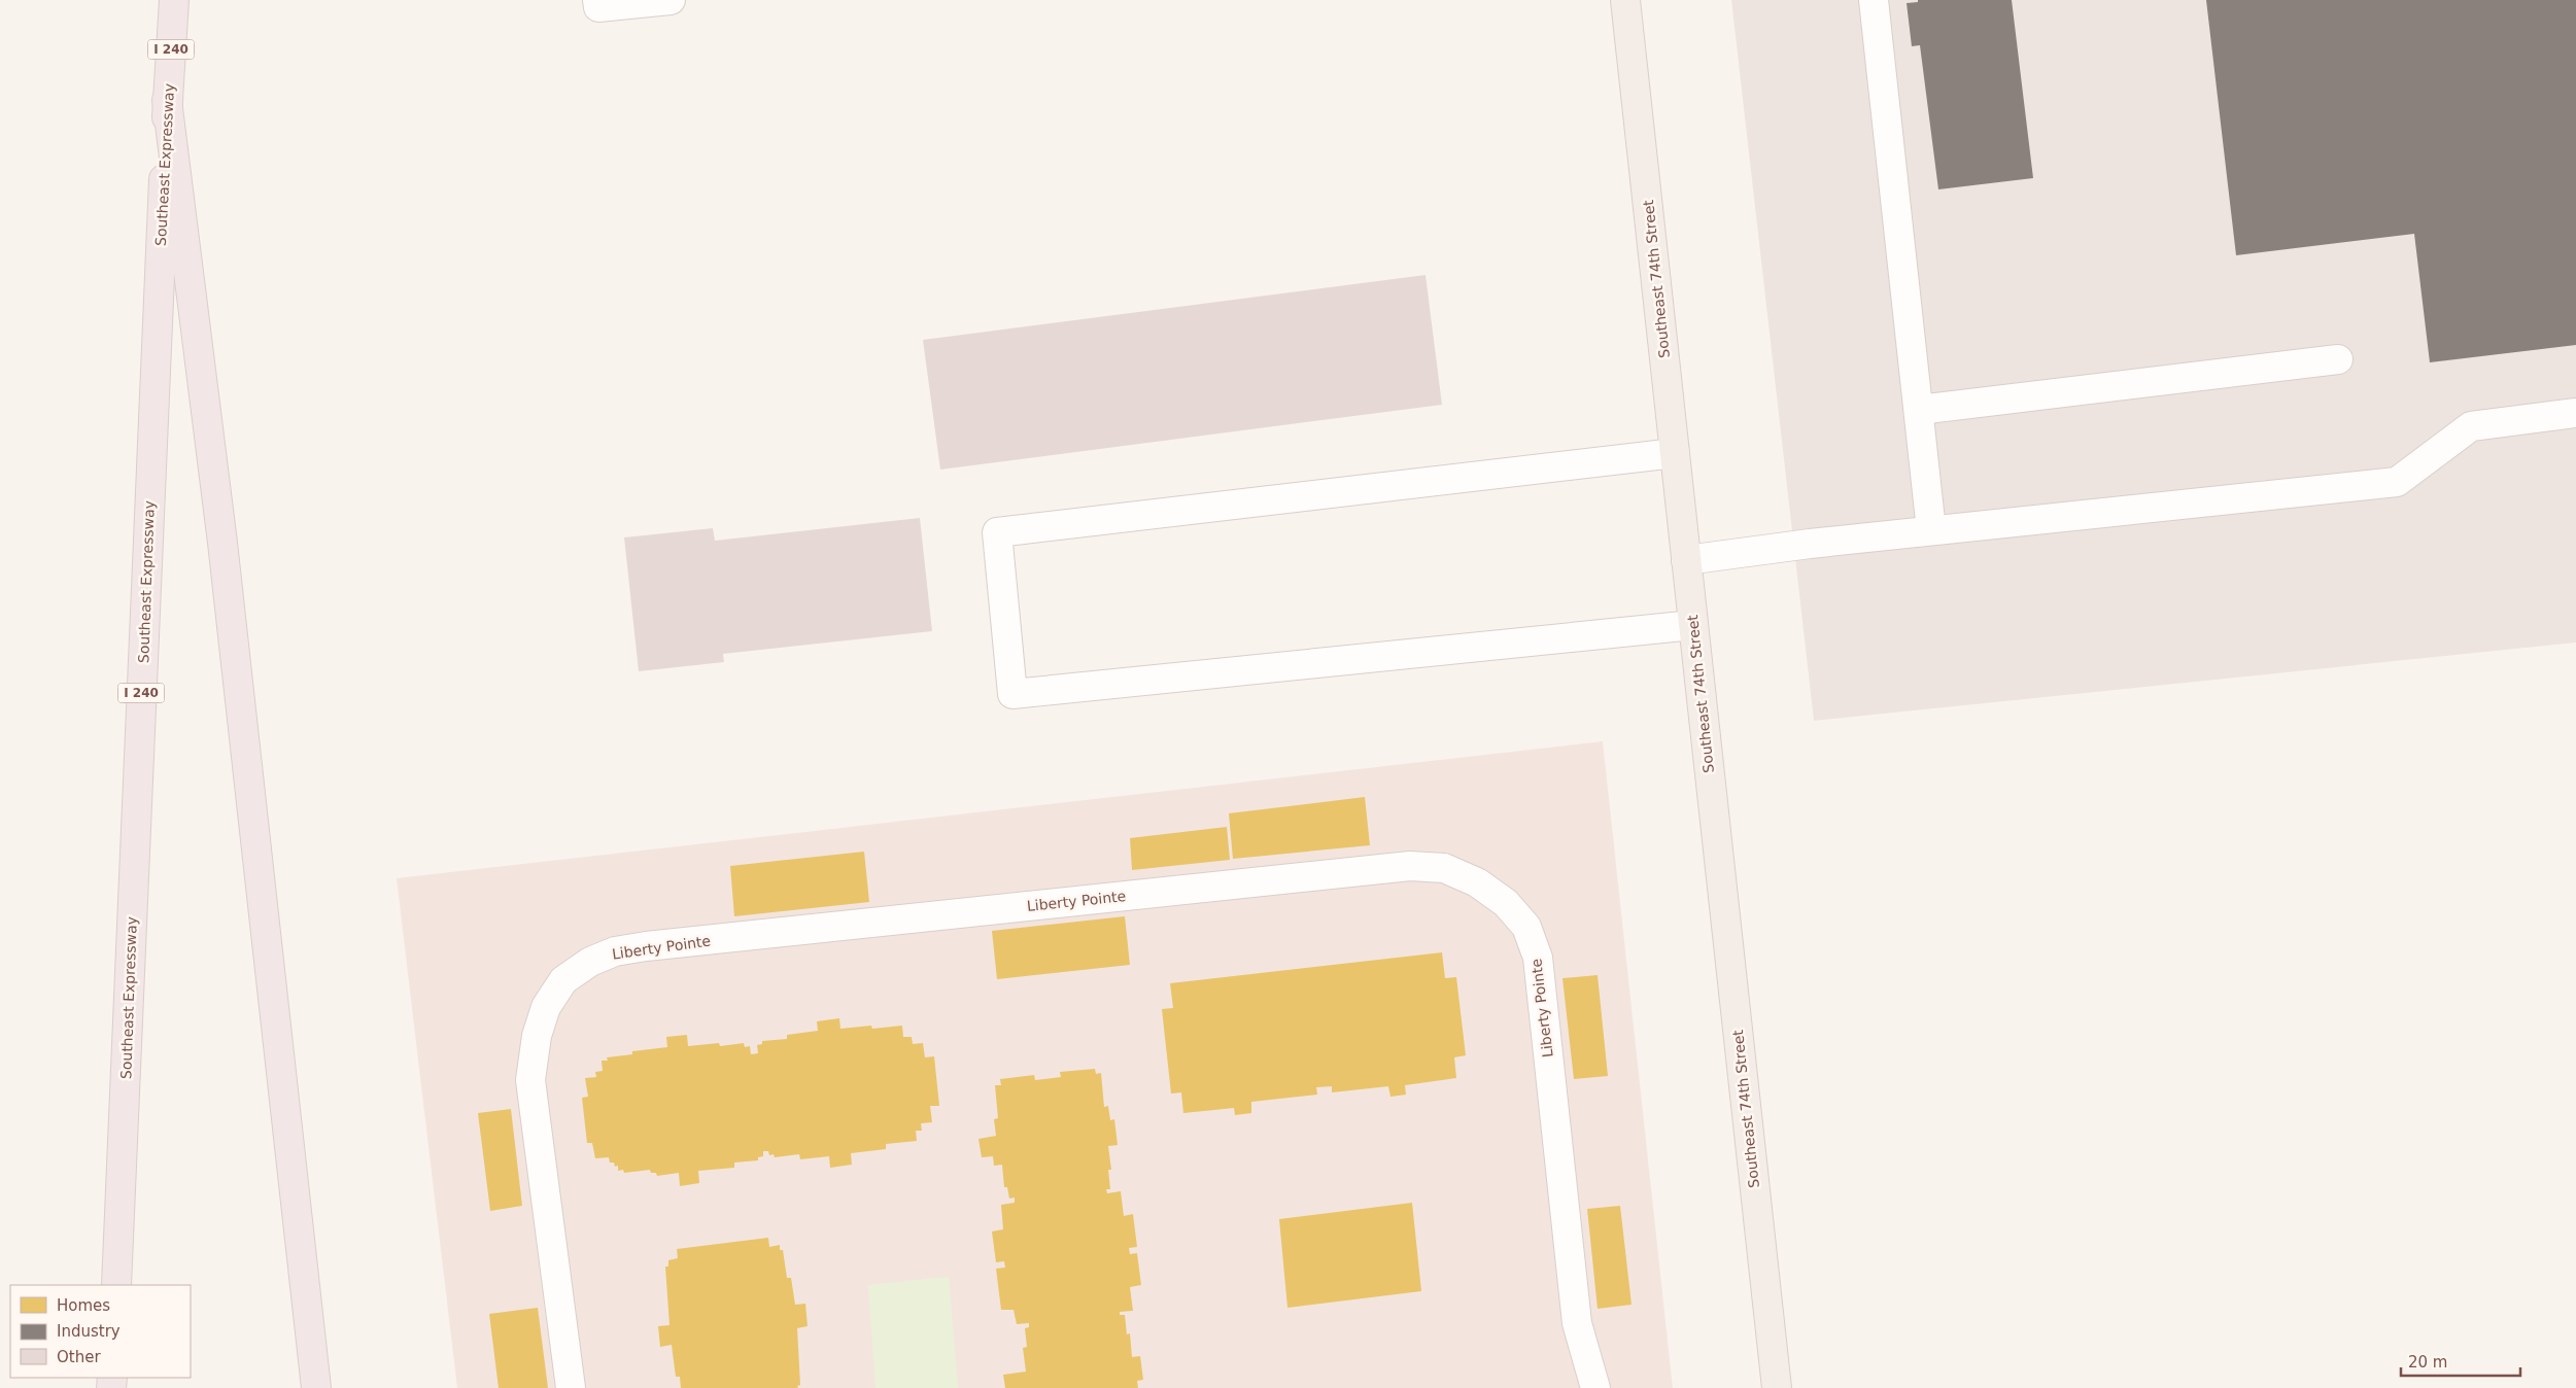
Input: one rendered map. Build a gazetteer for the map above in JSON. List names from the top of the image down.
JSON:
{
  "streets": {
    "highway": ["I 240", "Southeast Expressway"],
    "main road": ["Southeast 74th Street"],
    "street": ["Liberty Pointe"]
  },
  "legend": ["Homes", "Industry", "Other"],
  "scale_bar": "20 m"
}
